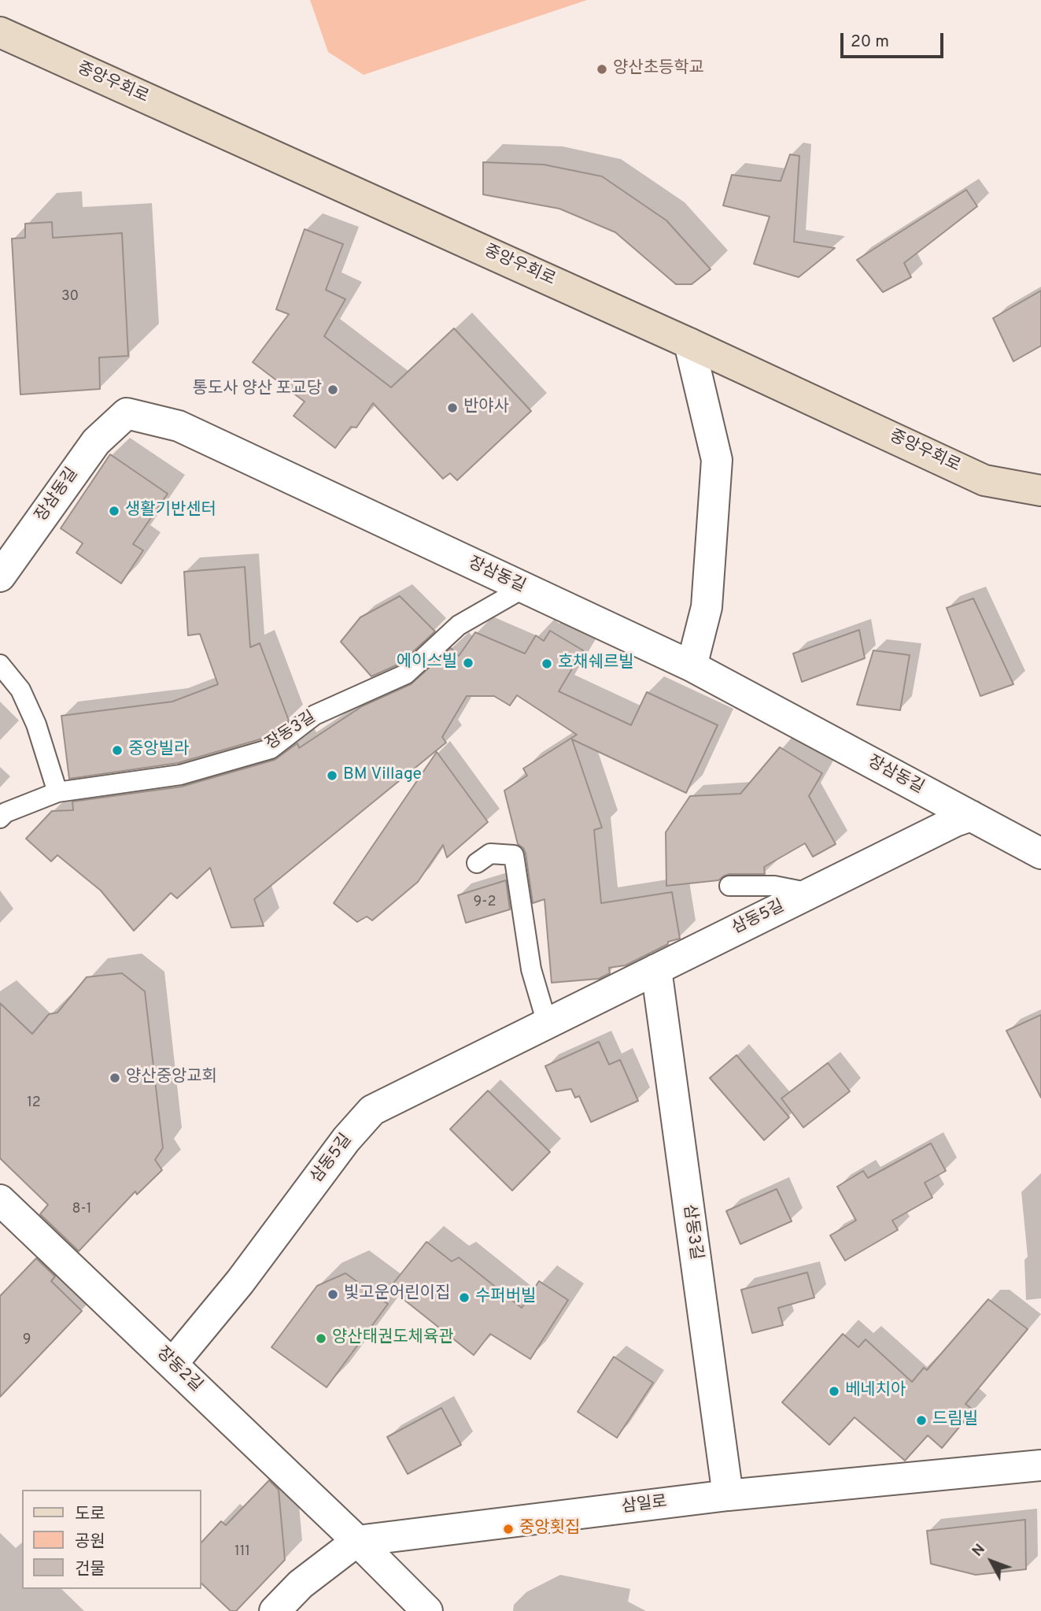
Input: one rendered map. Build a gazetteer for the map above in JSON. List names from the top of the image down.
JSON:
{
  "streets": {
    "main road": ["중앙우회로"],
    "street": [
      "장삼동길",
      "삼동5길",
      "삼동3길",
      "장동2길",
      "삼일로"
    ],
    "lane": ["장동3길"]
  },
  "crossings": [
    ["장삼동길", "장동3길"],
    ["장삼동길", "삼동5길"],
    ["삼동5길", "삼동3길"],
    ["삼동5길", "장동2길"],
    ["삼동3길", "삼일로"],
    ["장동2길", "삼일로"]
  ],
  "places": [
    "양산초등학교",
    "통도사 양산 포교당",
    "반야사",
    "생활기반센터",
    "에이스빌",
    "호채쉐르빌",
    "중앙빌라",
    "BM Village",
    "양산중앙교회",
    "빛고운어린이집",
    "수퍼버빌",
    "양산태권도체육관",
    "베네치아",
    "드림빌",
    "중앙횟집"
  ],
  "house_numbers": [
    "30",
    "9-2",
    "12",
    "8-1",
    "9",
    "111"
  ],
  "legend": ["도로", "공원", "건물"],
  "scale_bar": "20 m",
  "north": "top left"
}
